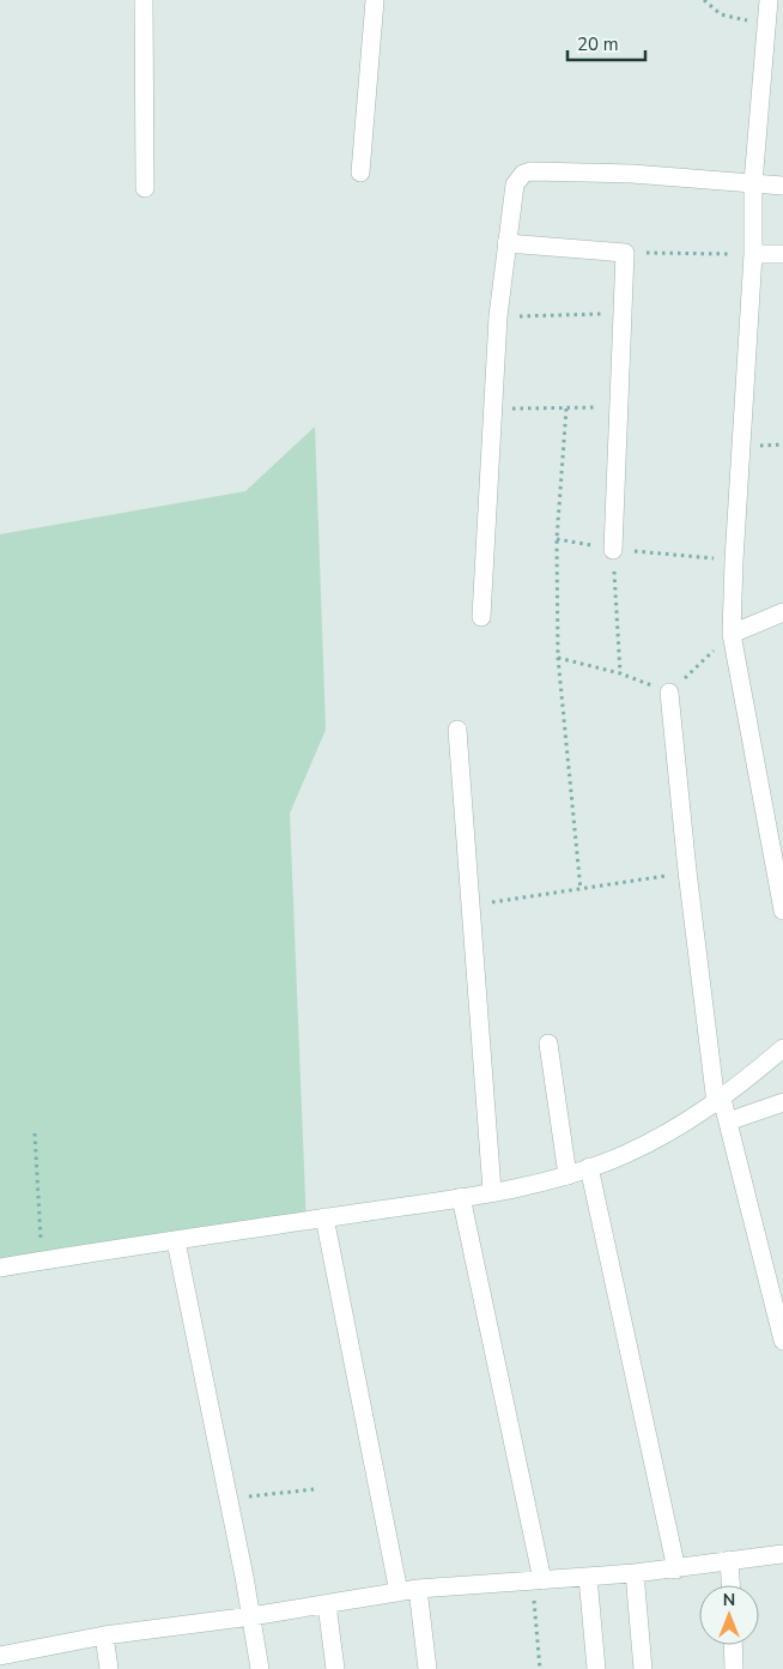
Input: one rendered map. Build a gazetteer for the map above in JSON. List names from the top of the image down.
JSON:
{
  "scale_bar": "20 m",
  "north": "top"
}
